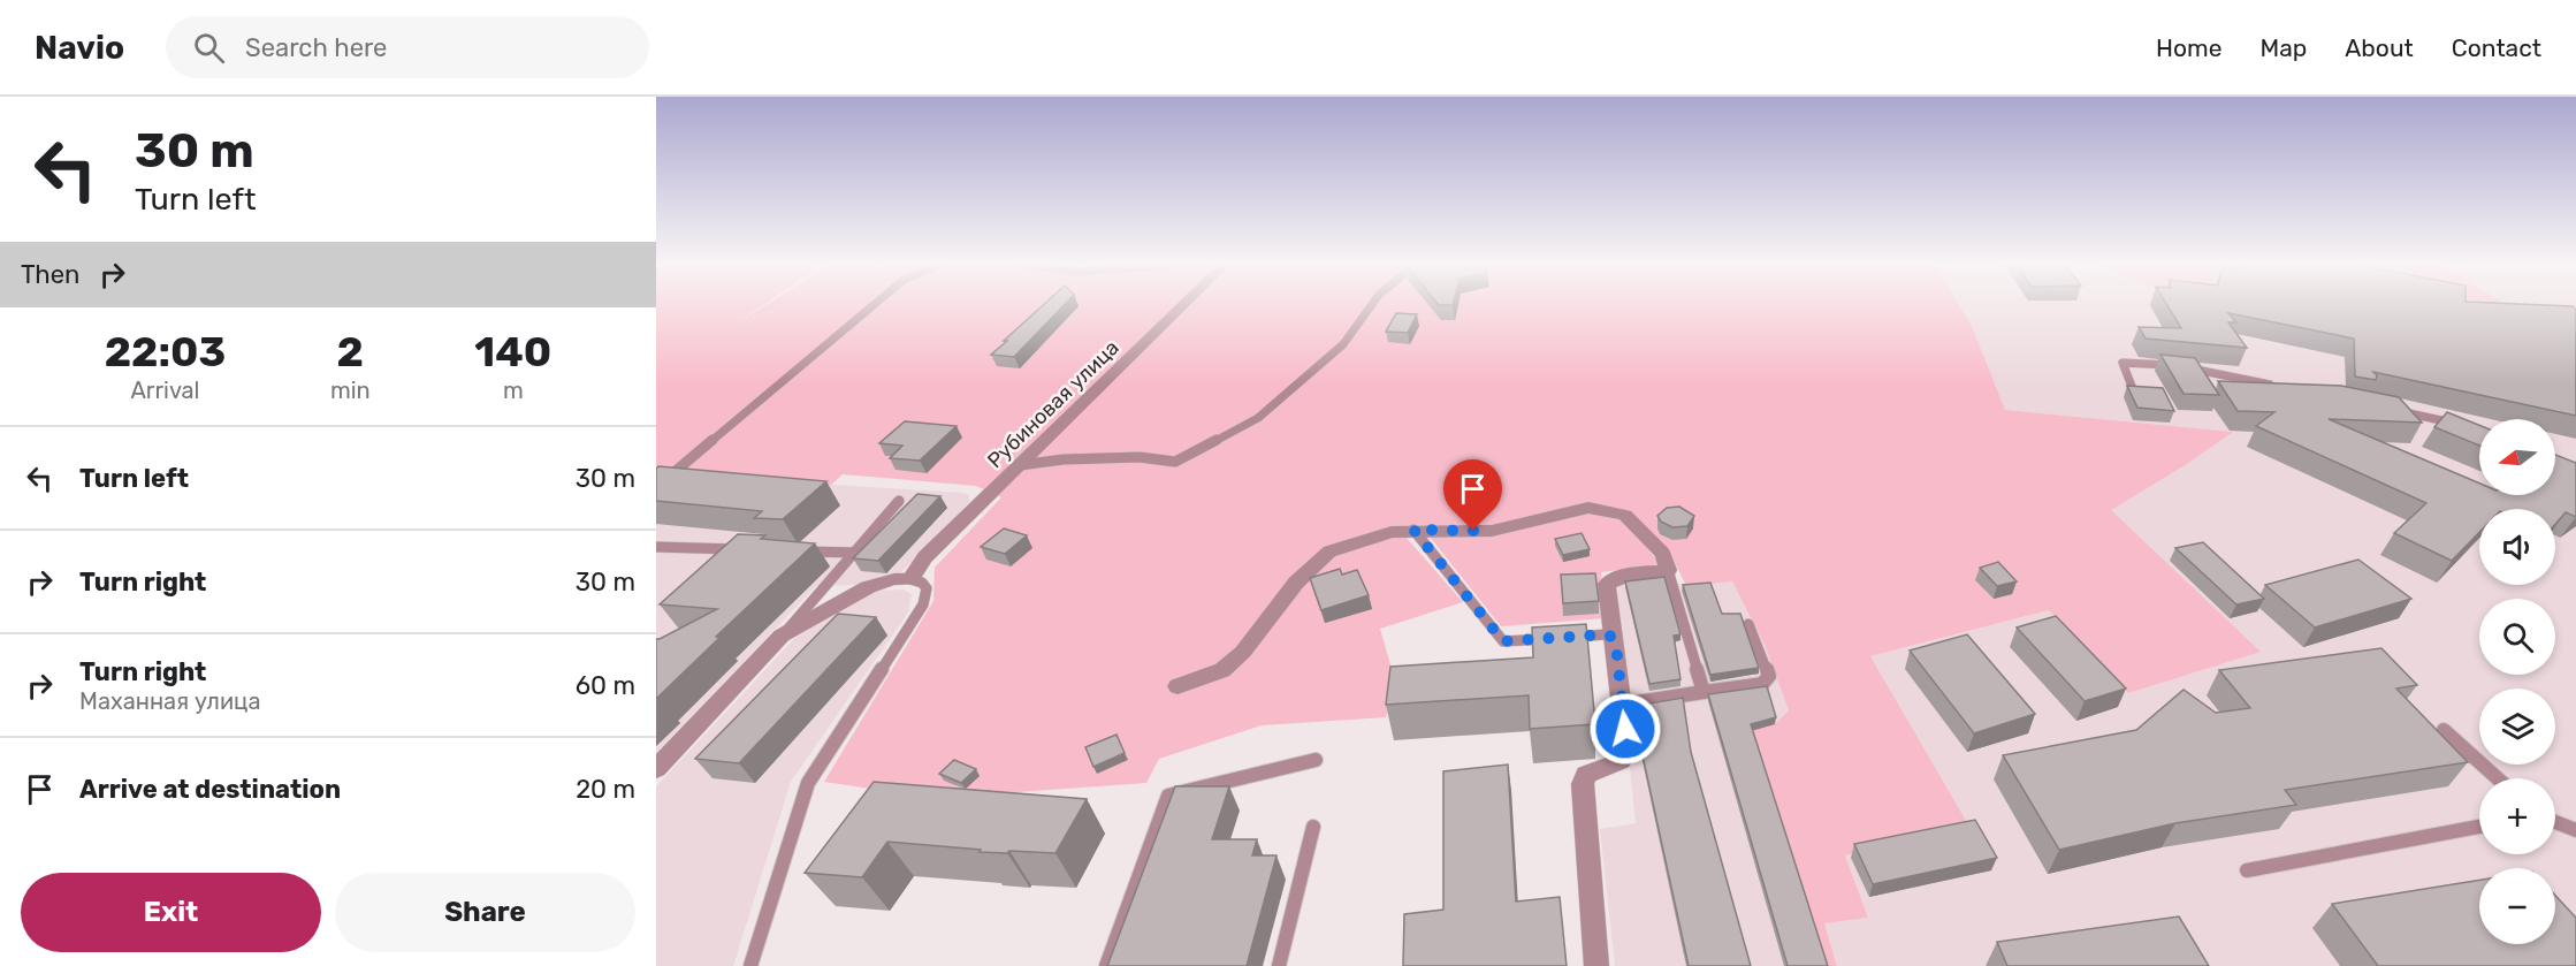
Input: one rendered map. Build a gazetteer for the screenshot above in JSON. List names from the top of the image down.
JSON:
{
  "streets": {
    "street": ["Рубиновая улица"]
  },
  "north": "left",
  "page": {
    "header": "Navio",
    "search": "Search here",
    "nav": [
      "Home",
      "Map",
      "About",
      "Contact"
    ],
    "turn": ["30 m", "Turn left"],
    "then": "Then",
    "eta": [
      "22:03",
      "Arrival",
      "2",
      "min",
      "140",
      "m"
    ],
    "map_buttons": ["+", "−"],
    "list": [
      {
        "name": "Turn left",
        "value": "30 m"
      },
      {
        "name": "Turn right",
        "value": "30 m"
      },
      {
        "name": "Turn right",
        "note": "Маханная улица",
        "value": "60 m"
      },
      {
        "name": "Arrive at destination",
        "value": "20 m"
      }
    ],
    "buttons": ["Exit", "Share"]
  }
}
